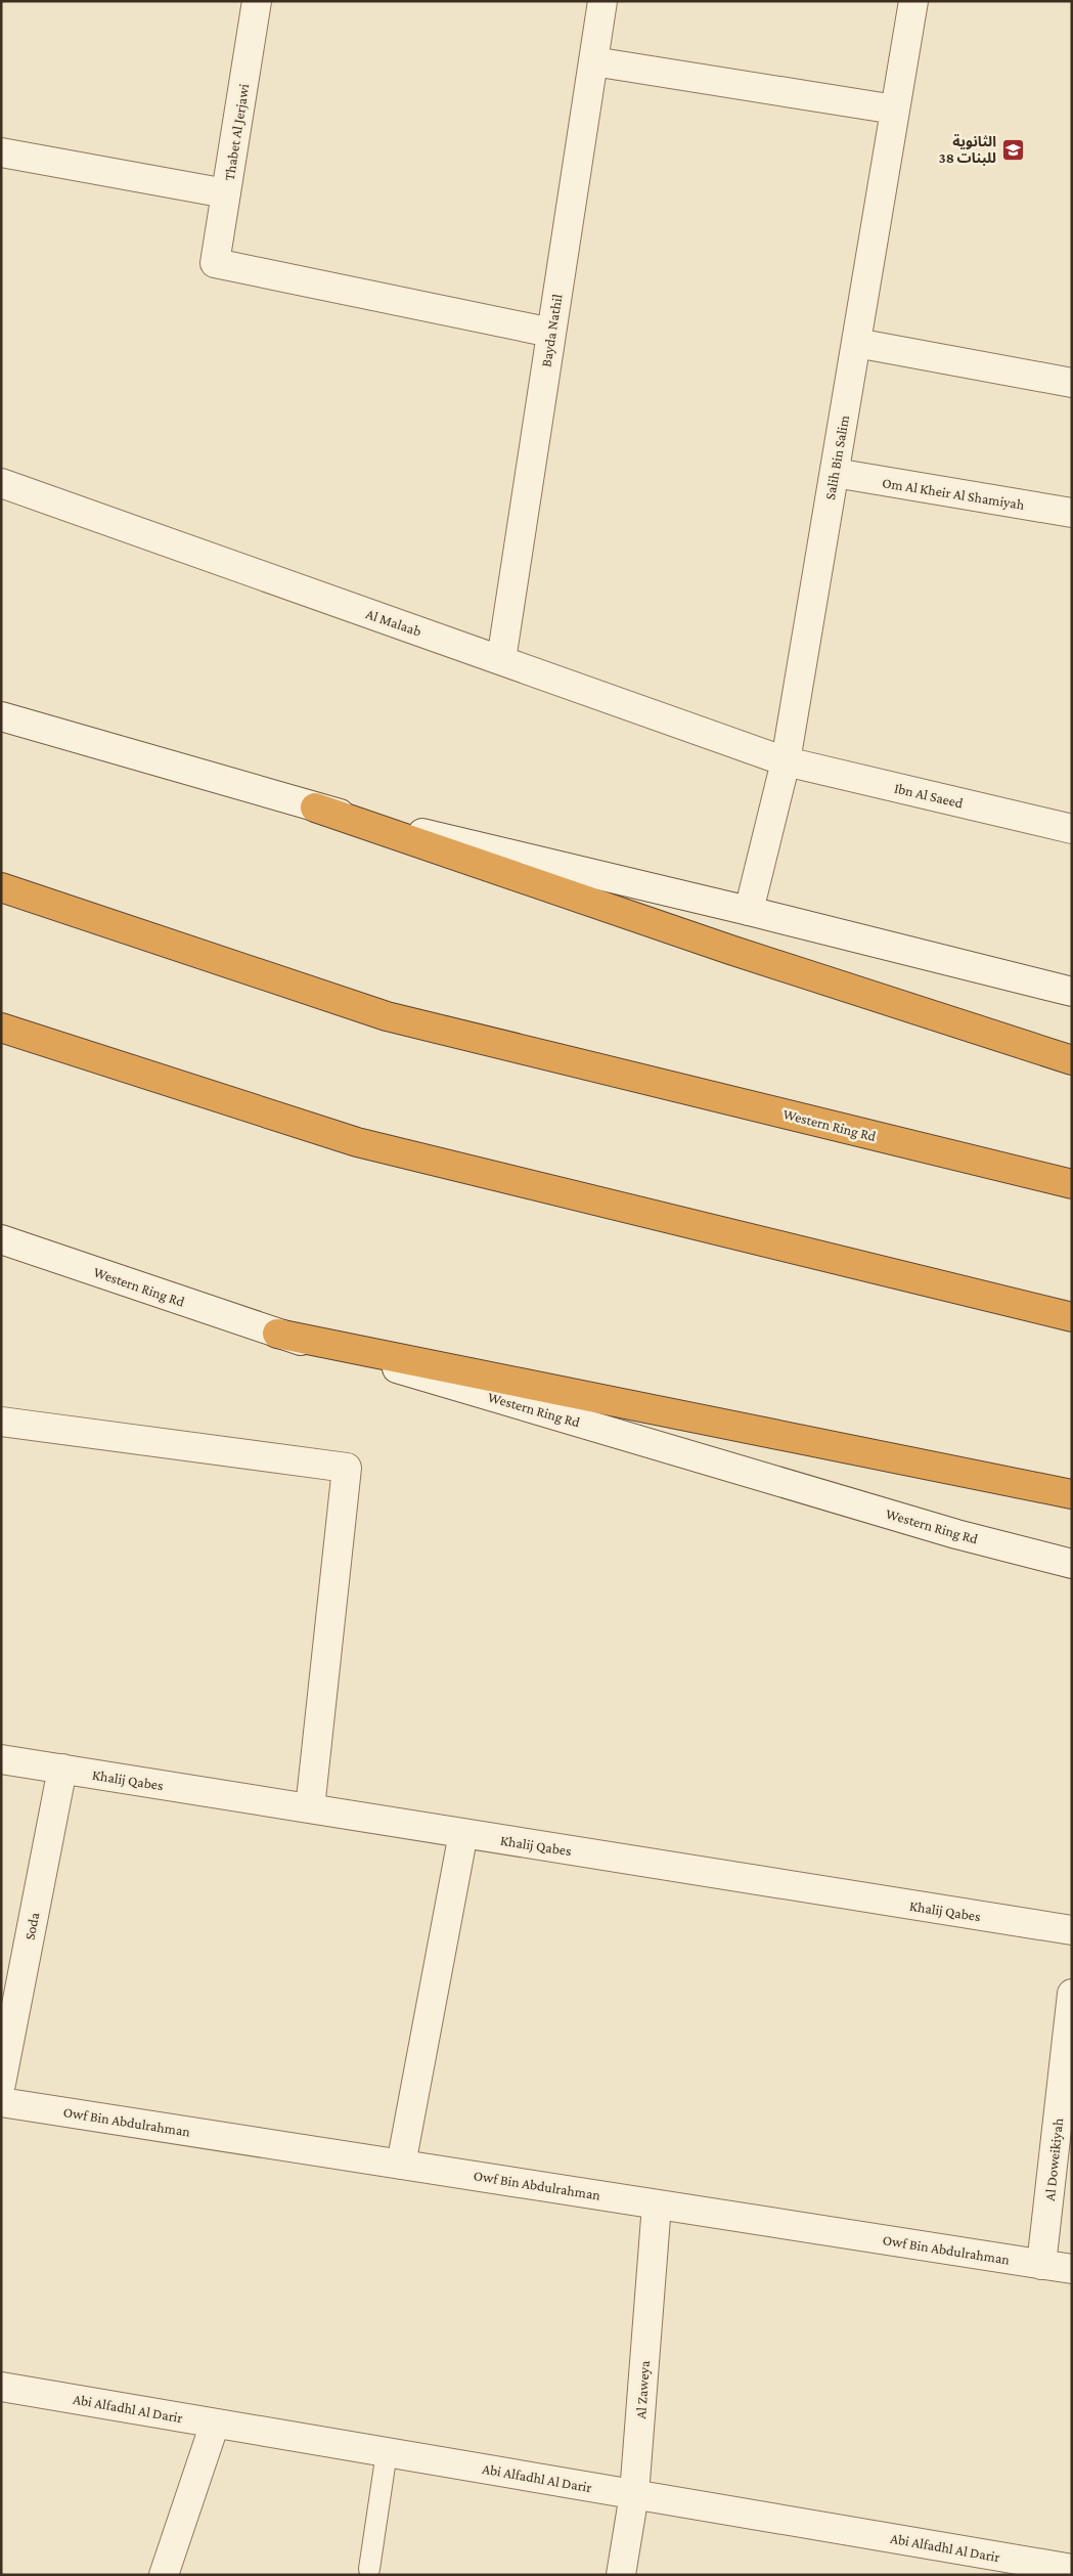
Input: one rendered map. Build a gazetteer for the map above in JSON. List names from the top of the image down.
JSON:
{
  "streets": {
    "highway": ["Western Ring Rd"],
    "street": [
      "Thabet Al Jerjawi",
      "Bayda Nathil",
      "Salih Bin Salim",
      "Om Al Kheir Al Shamiyah",
      "Al Malaab",
      "Ibn Al Saeed",
      "Khalij Qabes",
      "Soda",
      "Owf Bin Abdulrahman",
      "Al Doweikiyah",
      "Al Zaweya",
      "Abi Alfadhl Al Darir"
    ]
  },
  "crossings": [
    ["Thabet Al Jerjawi", "Bayda Nathil"],
    ["Bayda Nathil", "Al Malaab"],
    ["Salih Bin Salim", "Om Al Kheir Al Shamiyah"],
    ["Salih Bin Salim", "Al Malaab"],
    ["Salih Bin Salim", "Ibn Al Saeed"],
    ["Al Malaab", "Ibn Al Saeed"],
    ["Khalij Qabes", "Soda"],
    ["Owf Bin Abdulrahman", "Al Doweikiyah"],
    ["Owf Bin Abdulrahman", "Al Zaweya"],
    ["Al Zaweya", "Abi Alfadhl Al Darir"]
  ],
  "places": {
    "school or university": ["الثانوية 38 للبنات"]
  }
}
